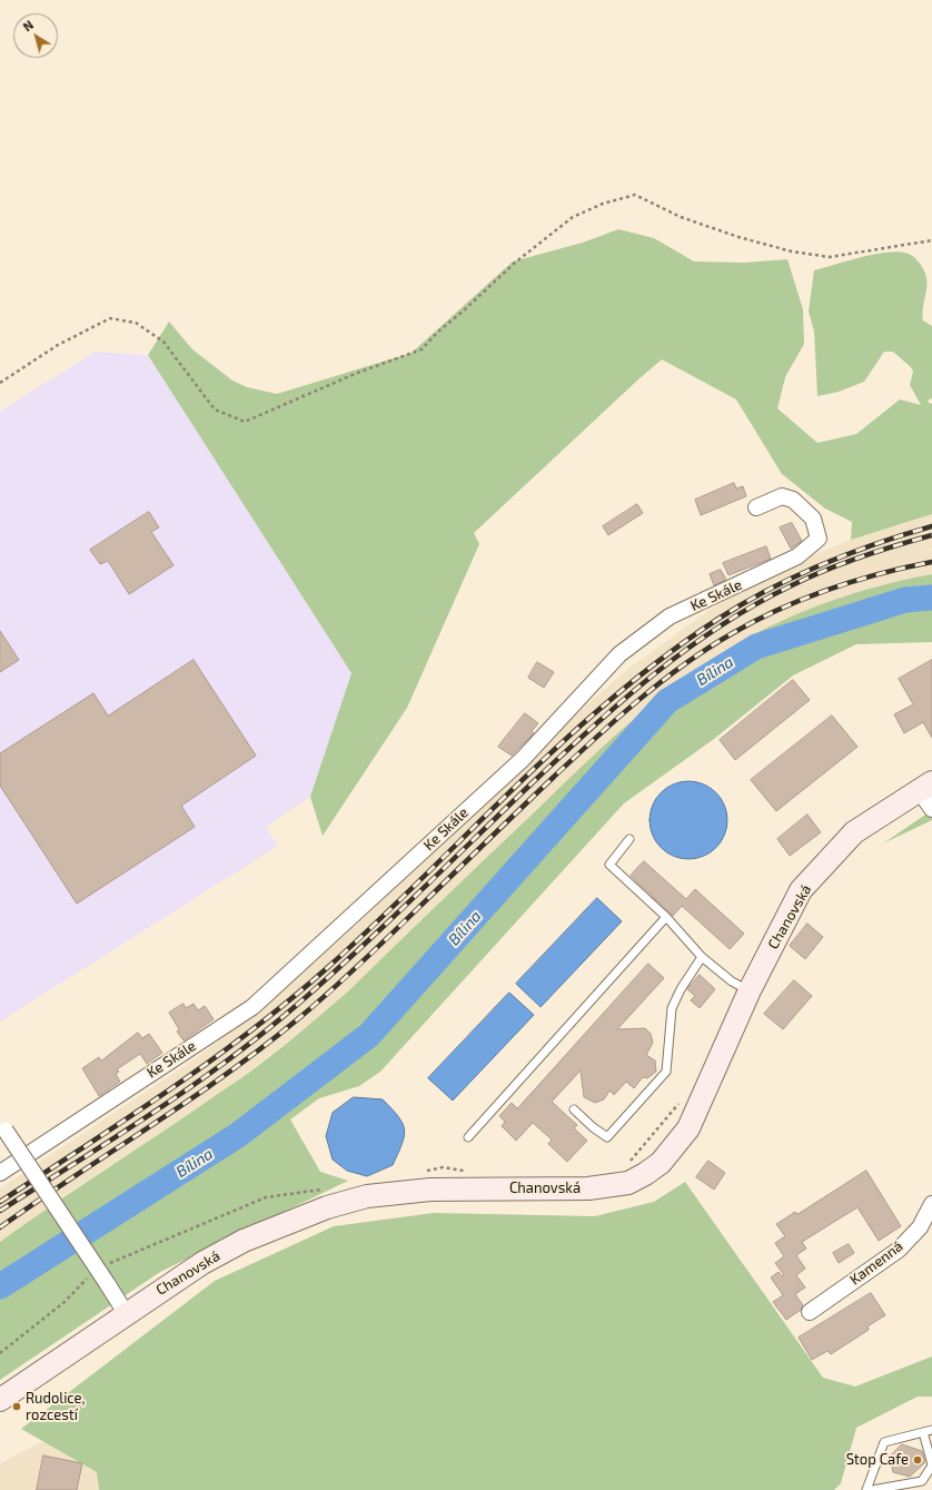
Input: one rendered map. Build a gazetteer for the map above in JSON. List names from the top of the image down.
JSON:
{
  "streets": {
    "street": ["Ke Skále", "Chanovská", "Kamenná"]
  },
  "water": ["Bílina"],
  "places": ["Rudolice, rozcestí", "Stop Cafe"],
  "north": "top left"
}
